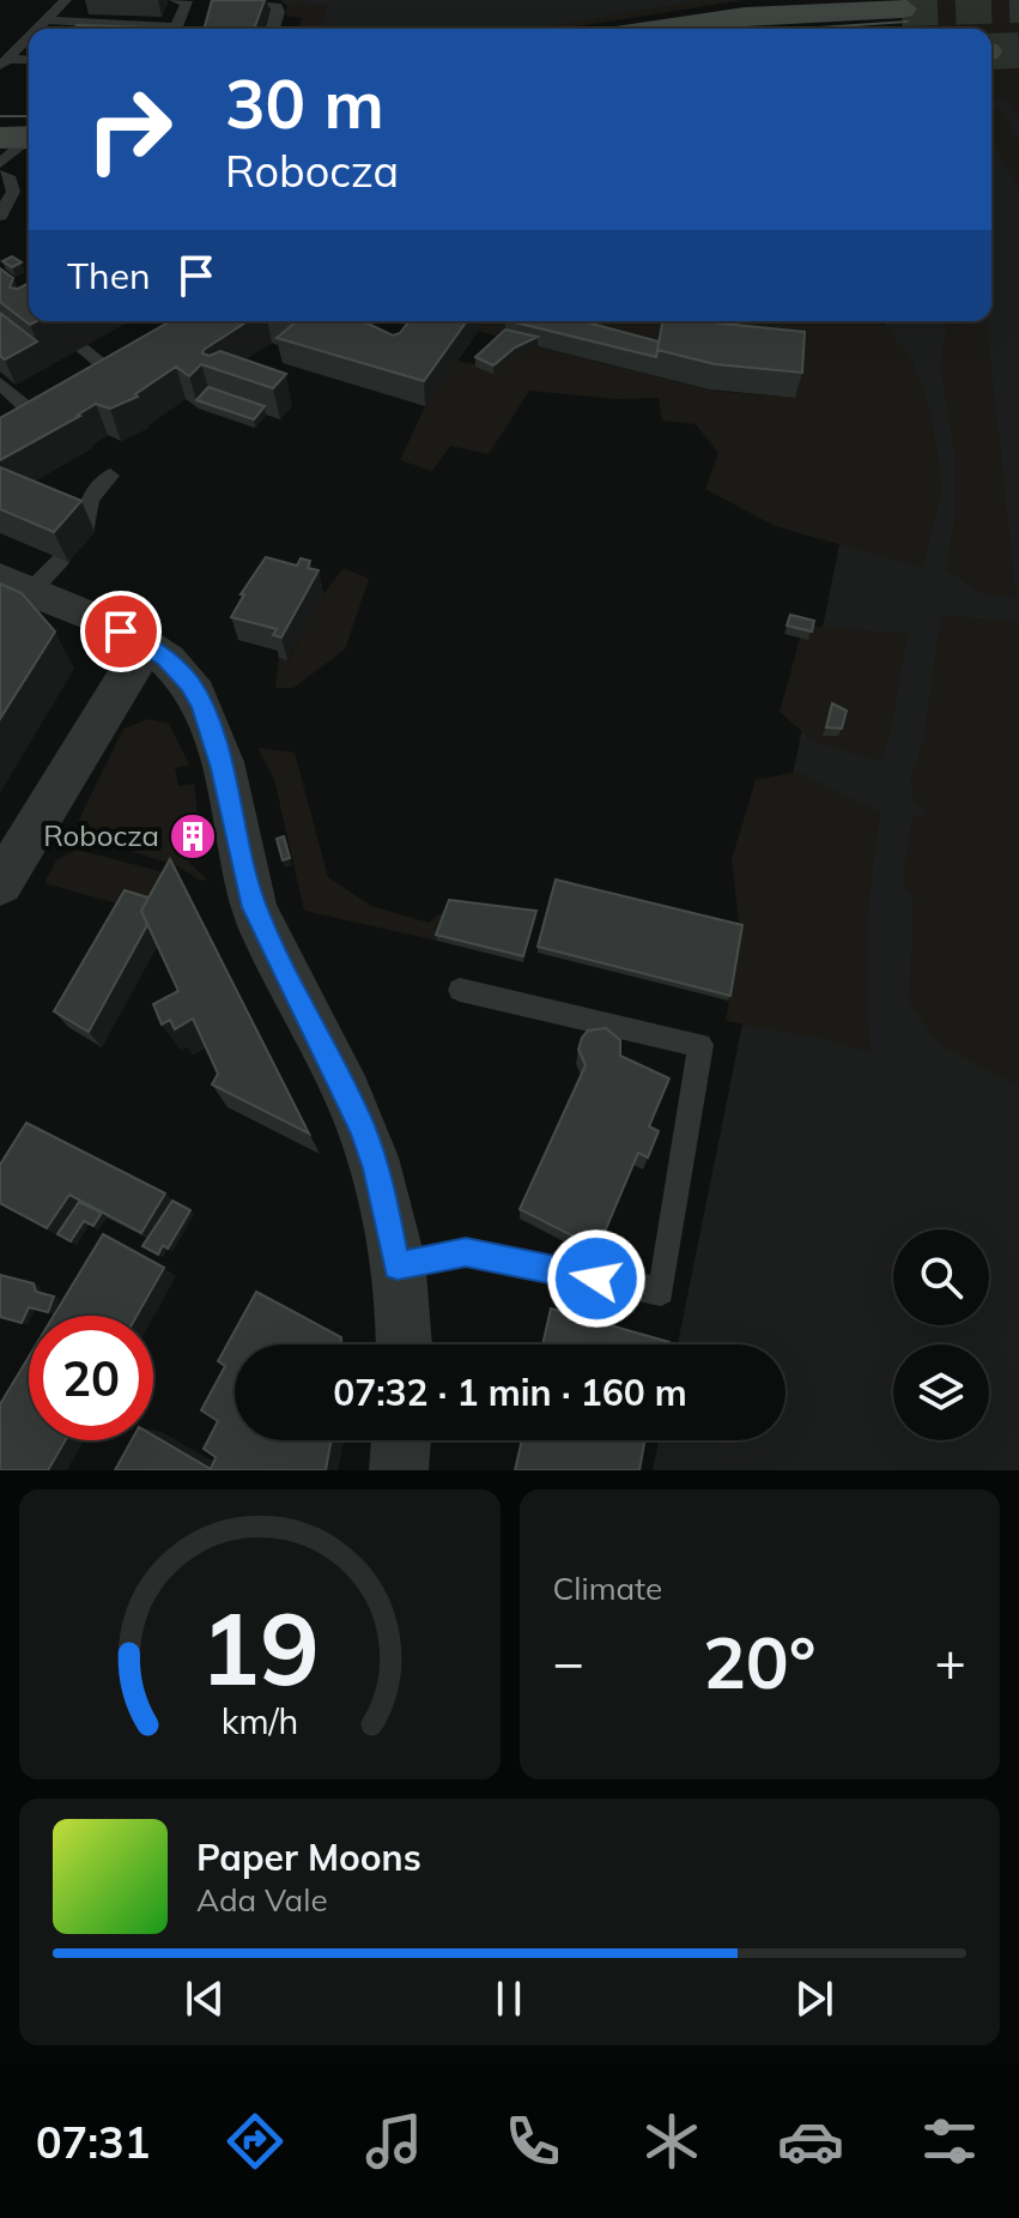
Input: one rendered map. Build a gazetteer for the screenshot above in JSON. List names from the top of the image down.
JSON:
{
  "places": {
    "building": ["Robocza"]
  },
  "page": {
    "turn": ["30 m", "Robocza"],
    "then": "Then",
    "limit": "20",
    "trip": "07:32 · 1 min · 160 m",
    "tile": "Climate",
    "heat": ["−", "20°", "+"],
    "song": ["Paper Moons", "Ada Vale"],
    "tabs": "07:31",
    "gauge": ["19", "km/h"]
  }
}
